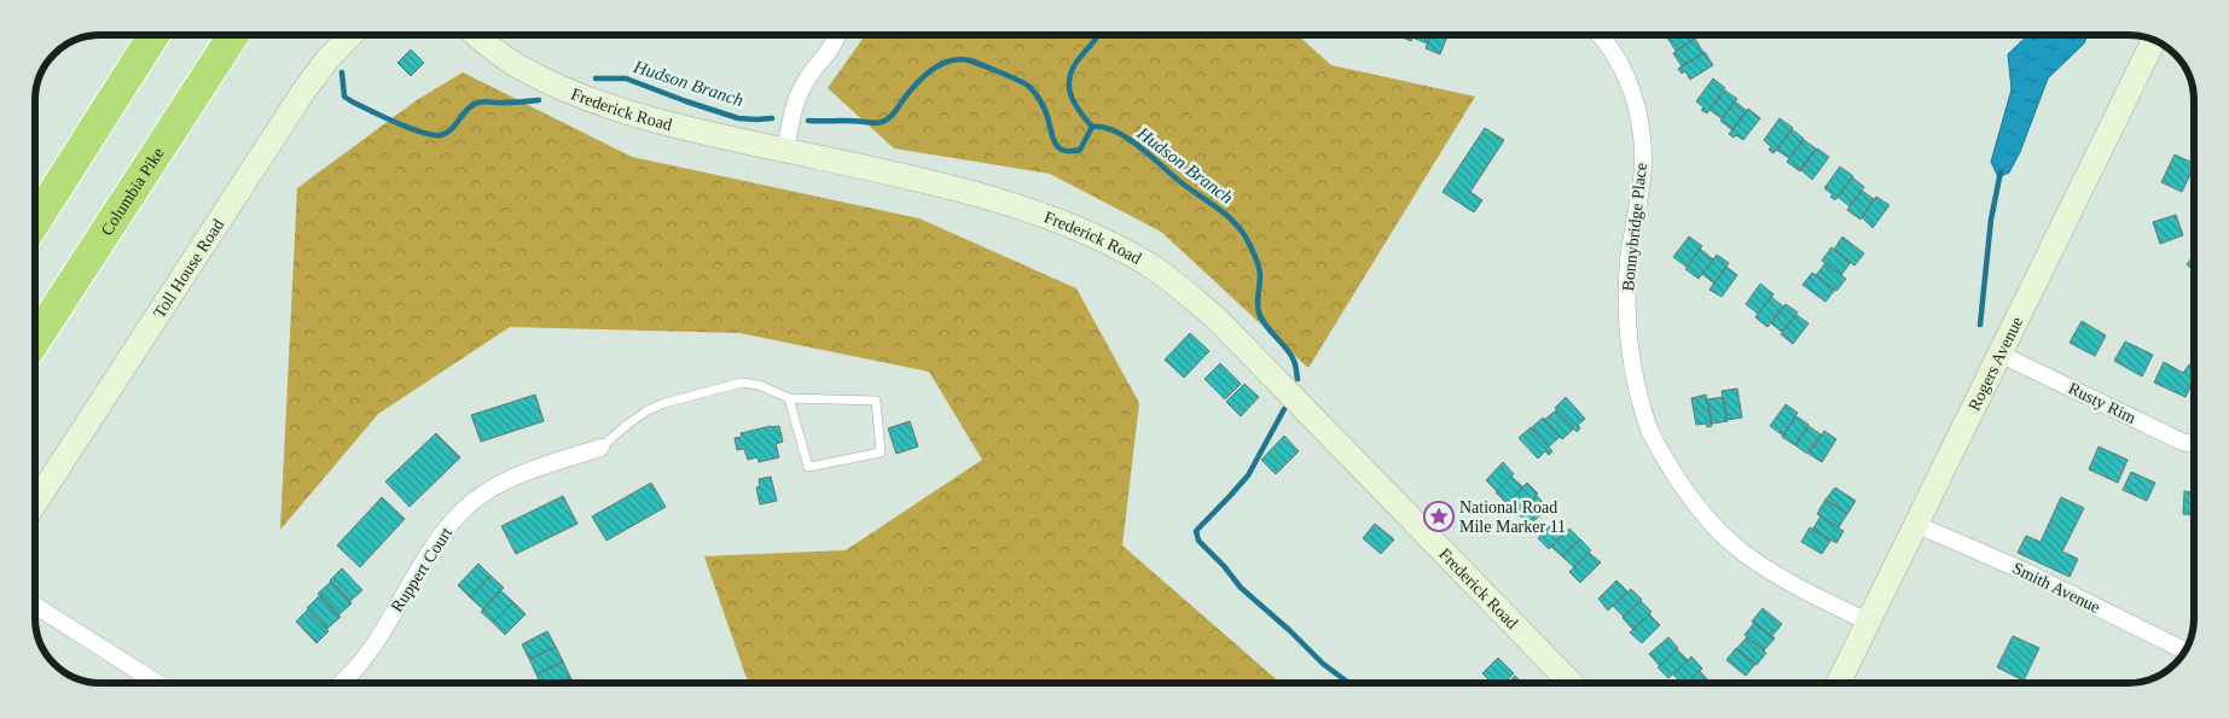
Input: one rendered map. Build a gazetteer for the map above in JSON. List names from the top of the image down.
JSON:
{
  "streets": {
    "highway": ["Columbia Pike"],
    "street": [
      "Frederick Road",
      "Bonnybridge Place",
      "Toll House Road",
      "Rogers Avenue",
      "Rusty Rim",
      "Ruppert Court",
      "Smith Avenue"
    ]
  },
  "crossings": [
    ["Bonnybridge Place", "Rogers Avenue"],
    ["Rogers Avenue", "Rusty Rim"],
    ["Rogers Avenue", "Smith Avenue"]
  ],
  "water": ["Hudson Branch"],
  "places": {
    "place": ["National Road Mile Marker 11"]
  }
}
